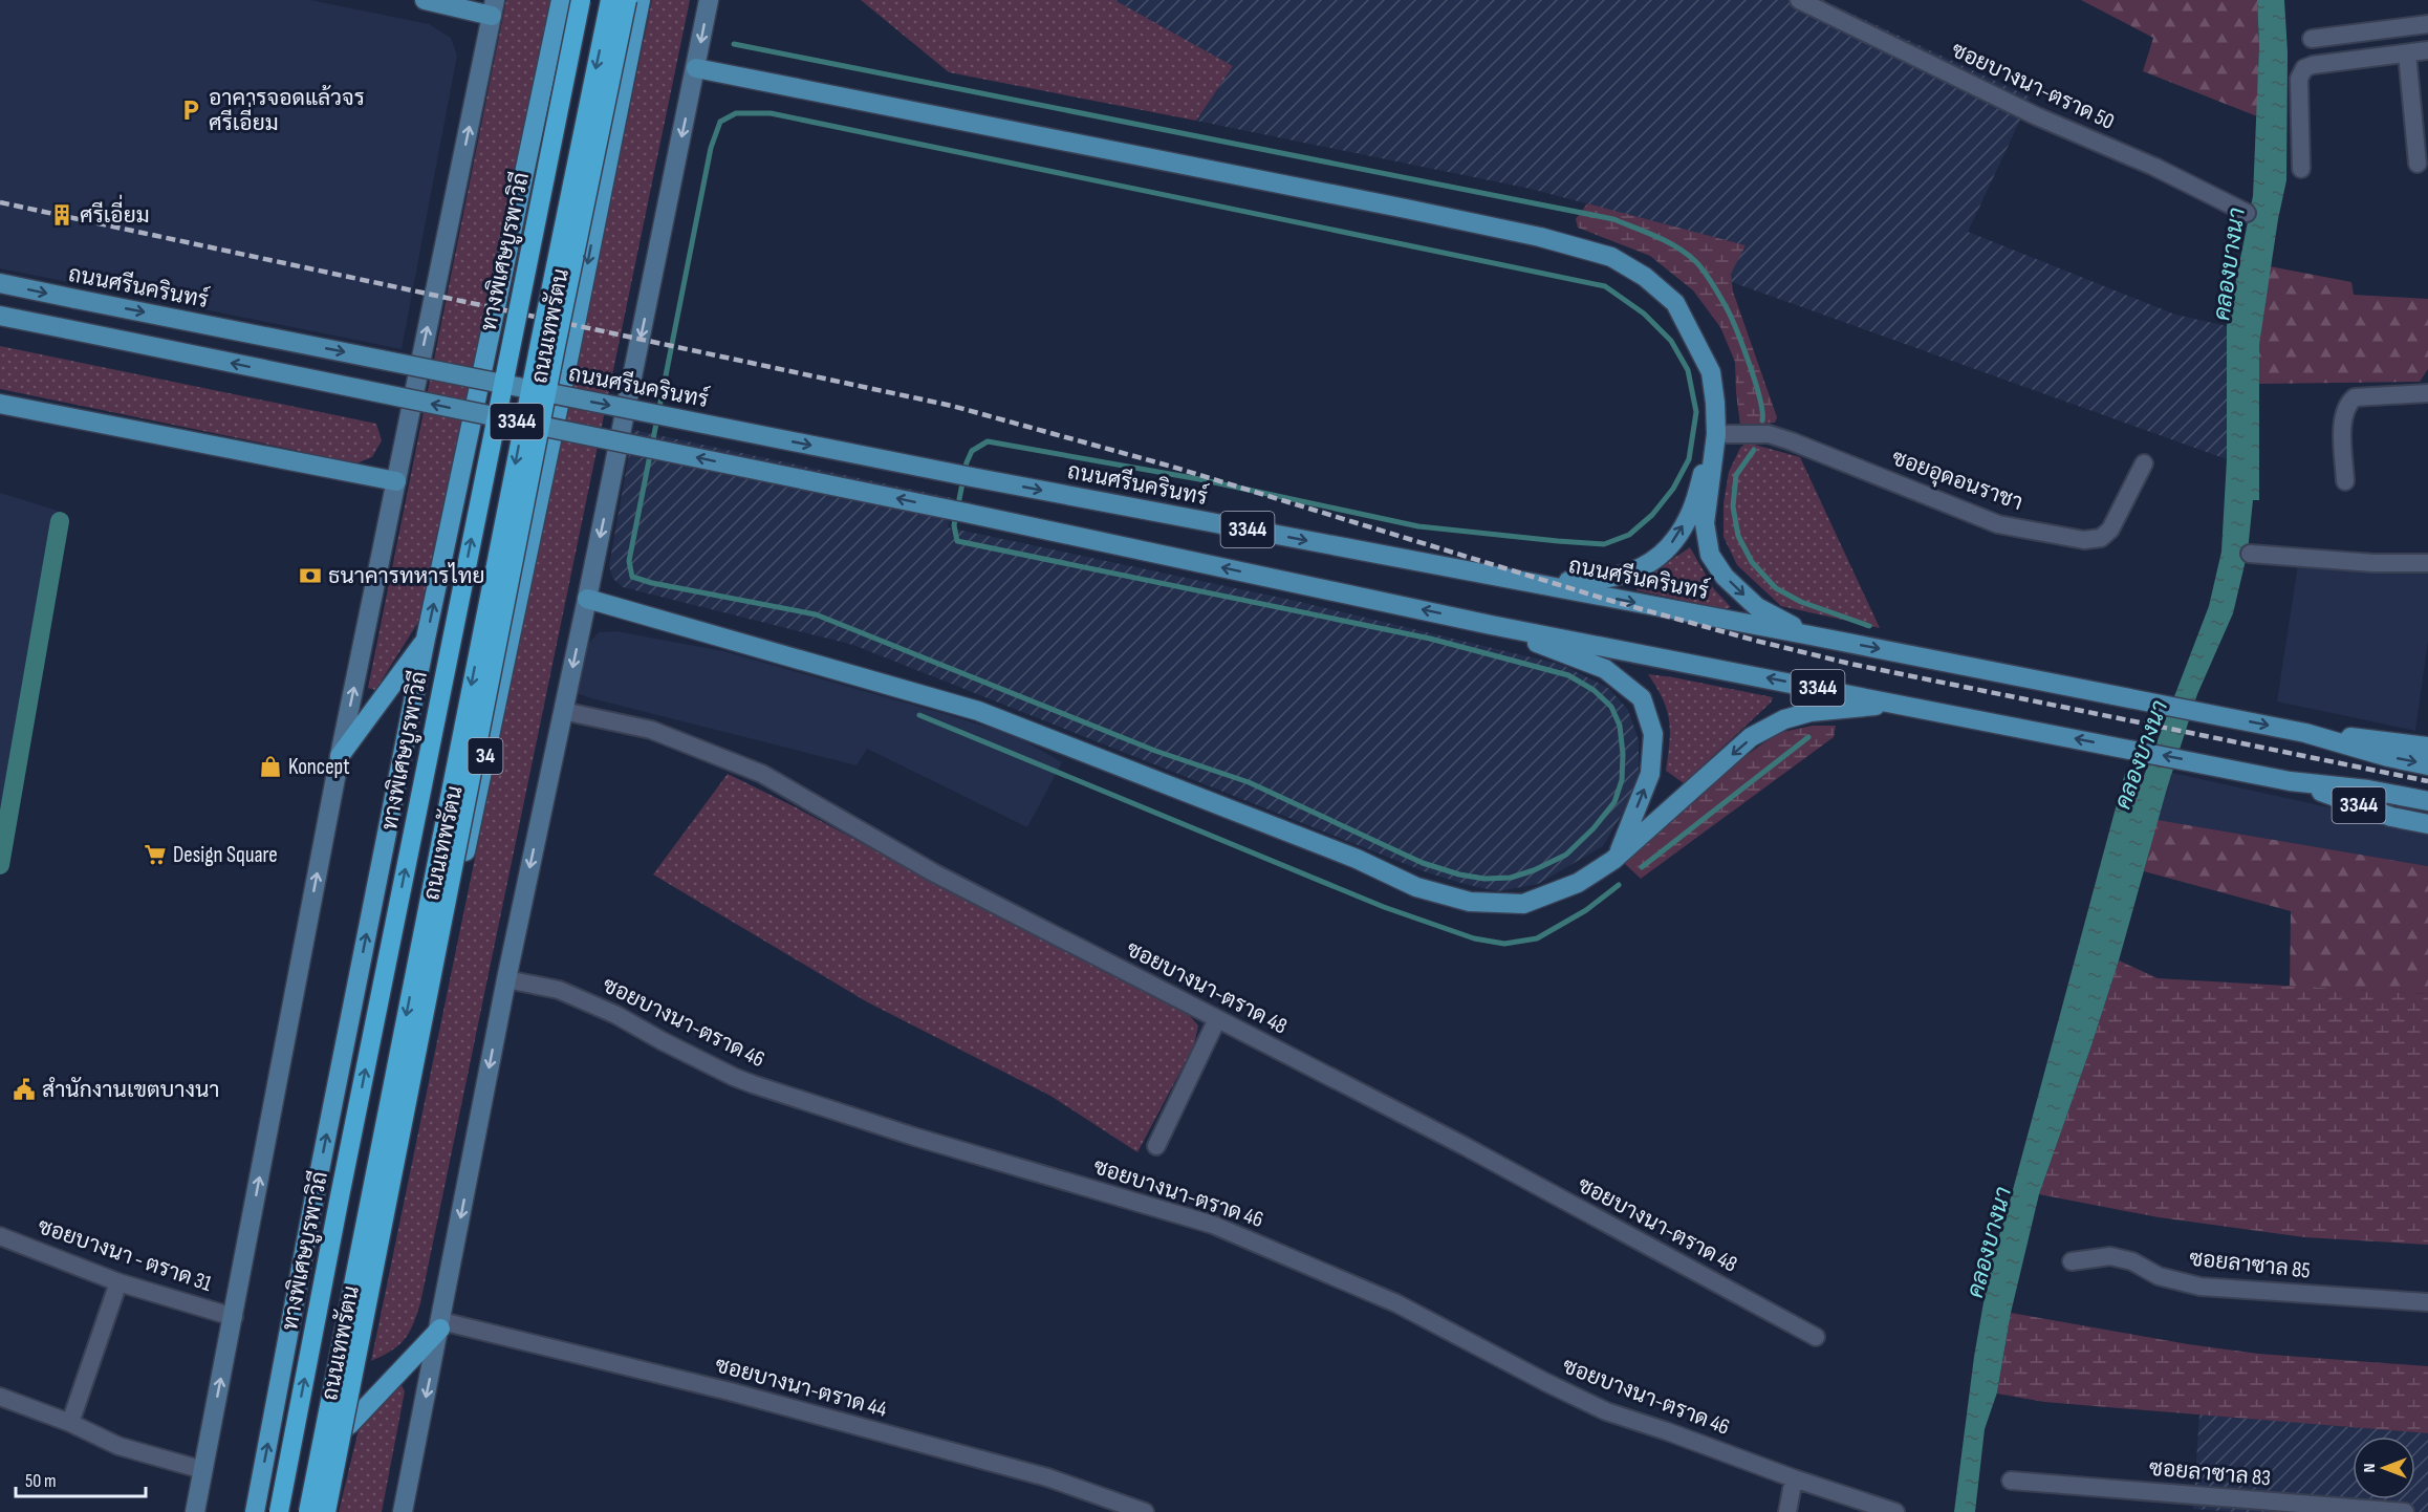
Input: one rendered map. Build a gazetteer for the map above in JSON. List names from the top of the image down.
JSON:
{
  "streets": {
    "highway": ["ทางพิเศษบูรพาวิถี", "ถนนเทพรัตน", "34"],
    "main road": ["ถนนศรีนครินทร์", "3344"],
    "street": [
      "ซอยบางนา-ตราด 50",
      "ซอยอุดอนราชา",
      "ซอยบางนา-ตราด 48",
      "ซอยบางนา-ตราด 46",
      "ซอยบางนา - ตราด 31",
      "ซอยลาซาล 85",
      "ซอยบางนา-ตราด 44",
      "ซอยลาซาล 83"
    ]
  },
  "water": ["คลองบางนา"],
  "places": {
    "parking": ["อาคารจอดแล้วจร ศรีเอี่ยม"],
    "building": ["ศรีเอี่ยม"],
    "bank": ["ธนาคารทหารไทย"],
    "shop": ["Koncept"],
    "supermarket": ["Design Square"],
    "public building": ["สำนักงานเขตบางนา"]
  },
  "scale_bar": "50 m",
  "north": "left"
}
